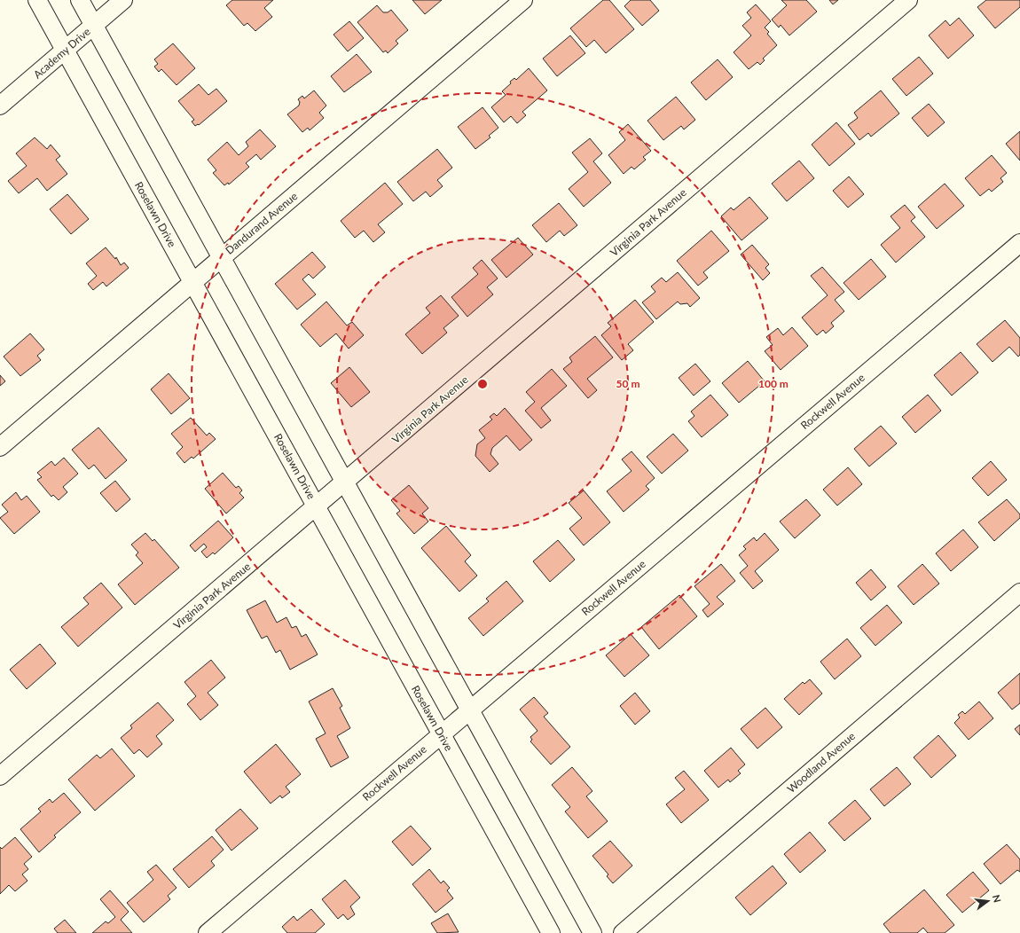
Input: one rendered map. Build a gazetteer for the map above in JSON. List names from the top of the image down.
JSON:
{
  "streets": {
    "street": [
      "Academy Drive",
      "Roselawn Drive",
      "Virginia Park Avenue",
      "Dandurand Avenue",
      "Rockwell Avenue",
      "Woodland Avenue"
    ]
  },
  "crossings": [
    ["Academy Drive", "Roselawn Drive"],
    ["Roselawn Drive", "Virginia Park Avenue"],
    ["Roselawn Drive", "Dandurand Avenue"],
    ["Roselawn Drive", "Rockwell Avenue"]
  ],
  "north": "right",
  "rings": ["50 m", "100 m"]
}
